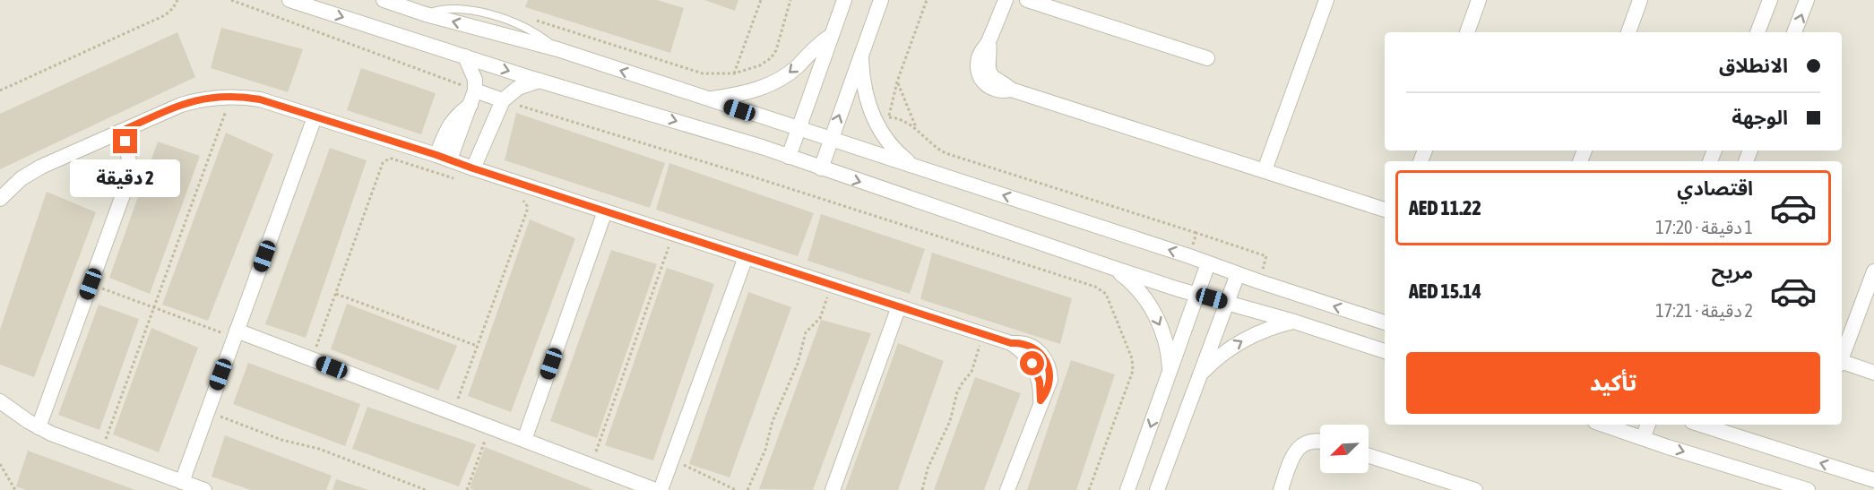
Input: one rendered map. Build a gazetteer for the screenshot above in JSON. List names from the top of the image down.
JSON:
{
  "north": "bottom left",
  "page": {
    "banner": ["الانطلاق", "الوجهة"],
    "bubble": "2 دقيقة",
    "list": [
      {
        "name": "اقتصادي",
        "note": "1 دقيقة · 17:20",
        "value": "AED 11.22"
      },
      {
        "name": "مريح",
        "note": "2 دقيقة · 17:21",
        "value": "AED 15.14"
      }
    ],
    "buttons": "تأكيد"
  }
}
